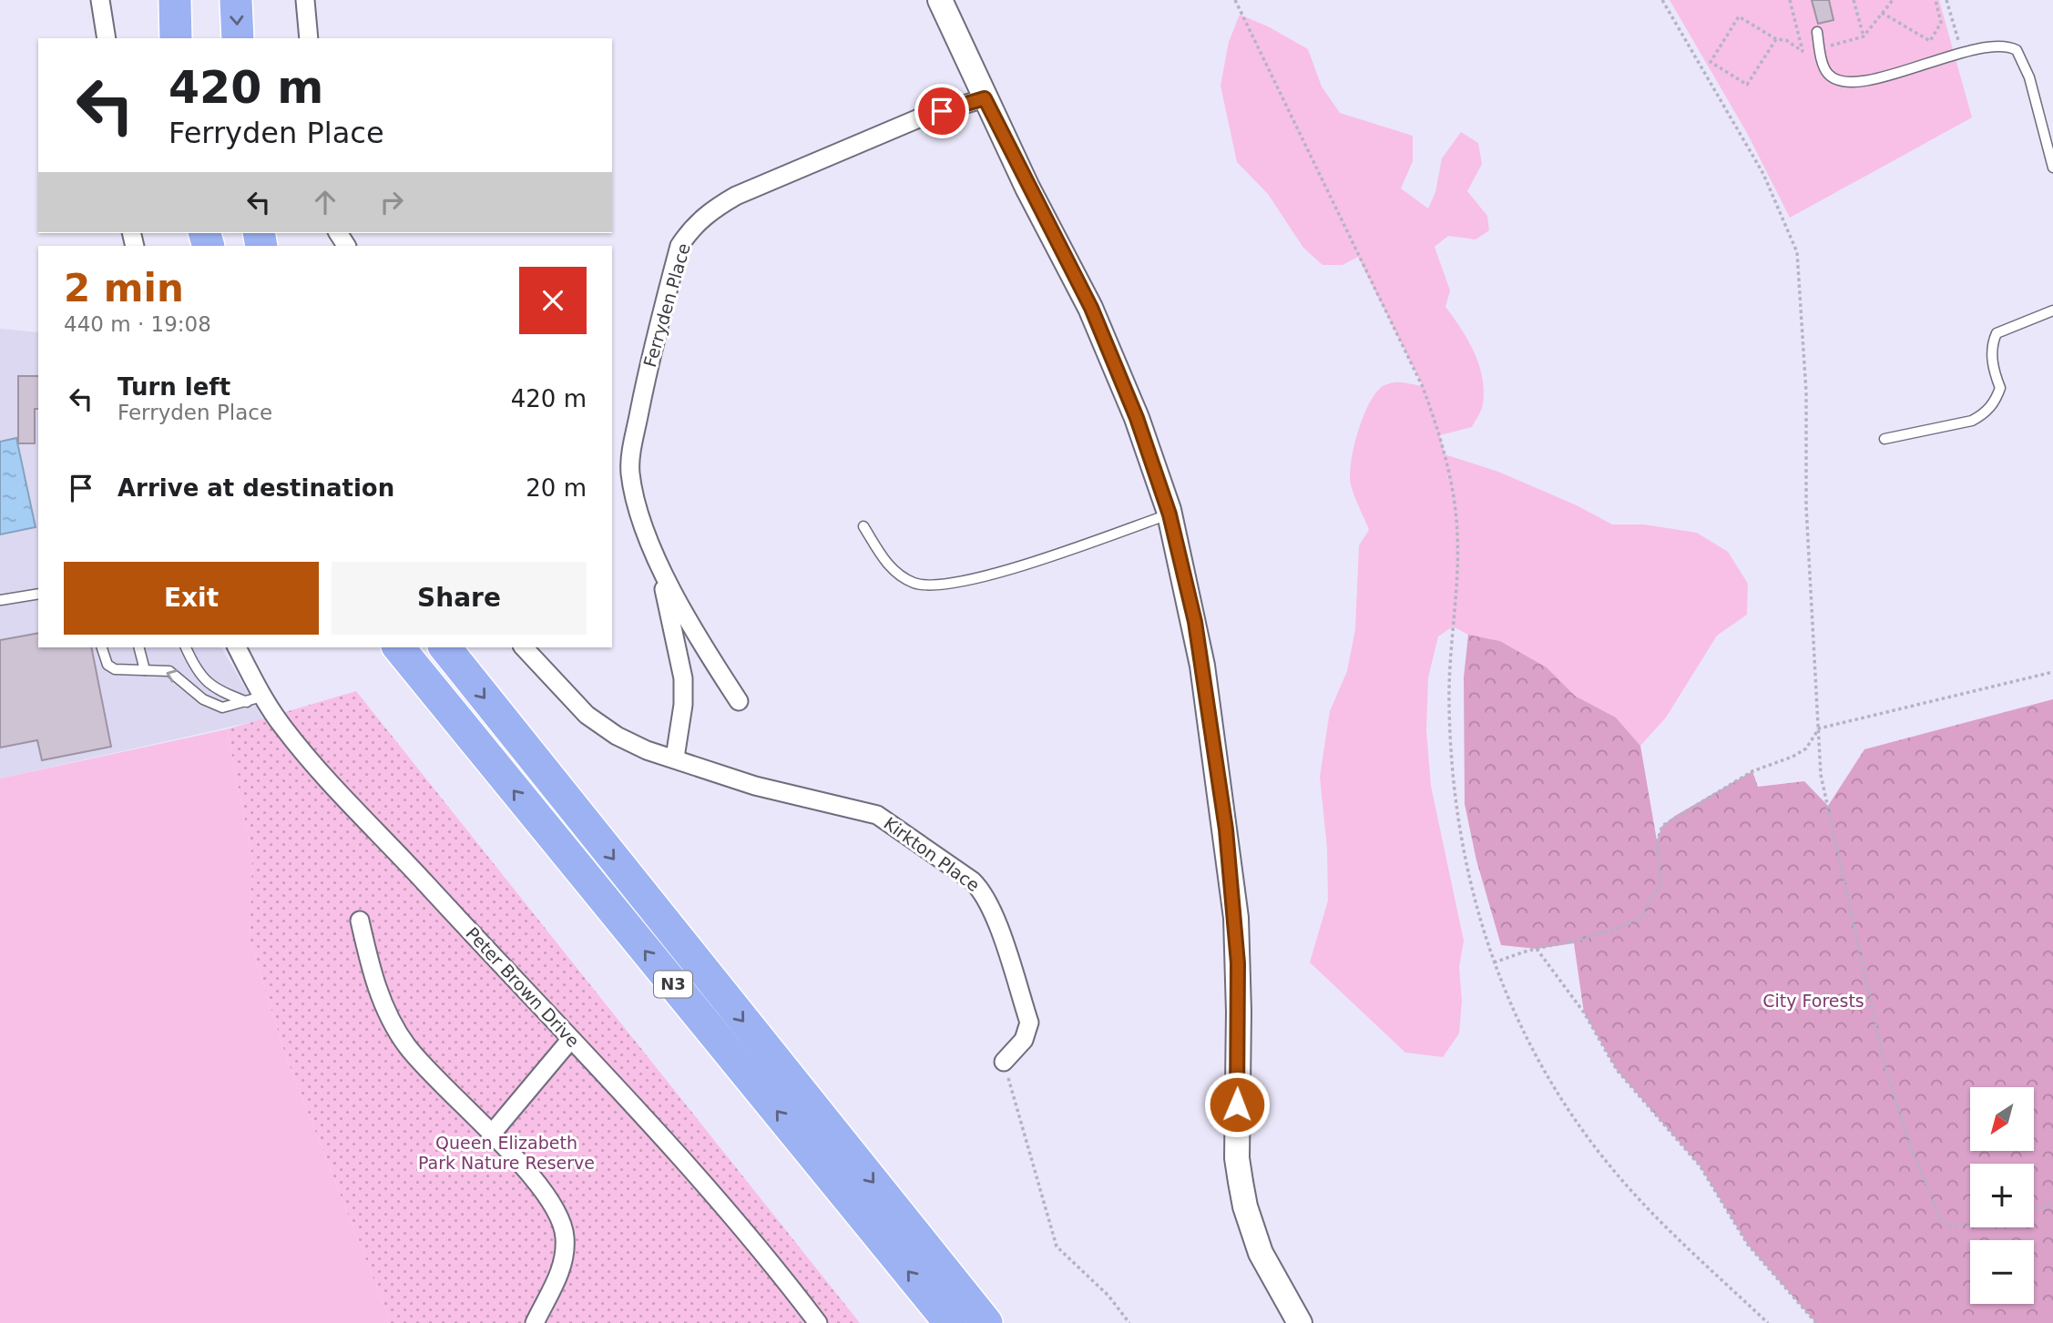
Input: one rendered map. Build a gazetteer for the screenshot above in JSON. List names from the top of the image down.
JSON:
{
  "streets": {
    "highway": ["N3"],
    "street": ["Ferryden Place", "Kirkton Place", "Peter Brown Drive"]
  },
  "crossings": [
    ["Ferryden Place", "Kirkton Place"]
  ],
  "parks": ["City Forests", "Queen Elizabeth Park Nature Reserve"],
  "north": "bottom left",
  "page": {
    "turn": ["420 m", "Ferryden Place"],
    "heading": ["2 min", "440 m · 19:08"],
    "list": [
      {
        "name": "Turn left",
        "note": "Ferryden Place",
        "value": "420 m"
      },
      {
        "name": "Arrive at destination",
        "value": "20 m"
      }
    ],
    "buttons": ["Exit", "Share"],
    "map_buttons": ["+", "−"]
  }
}
